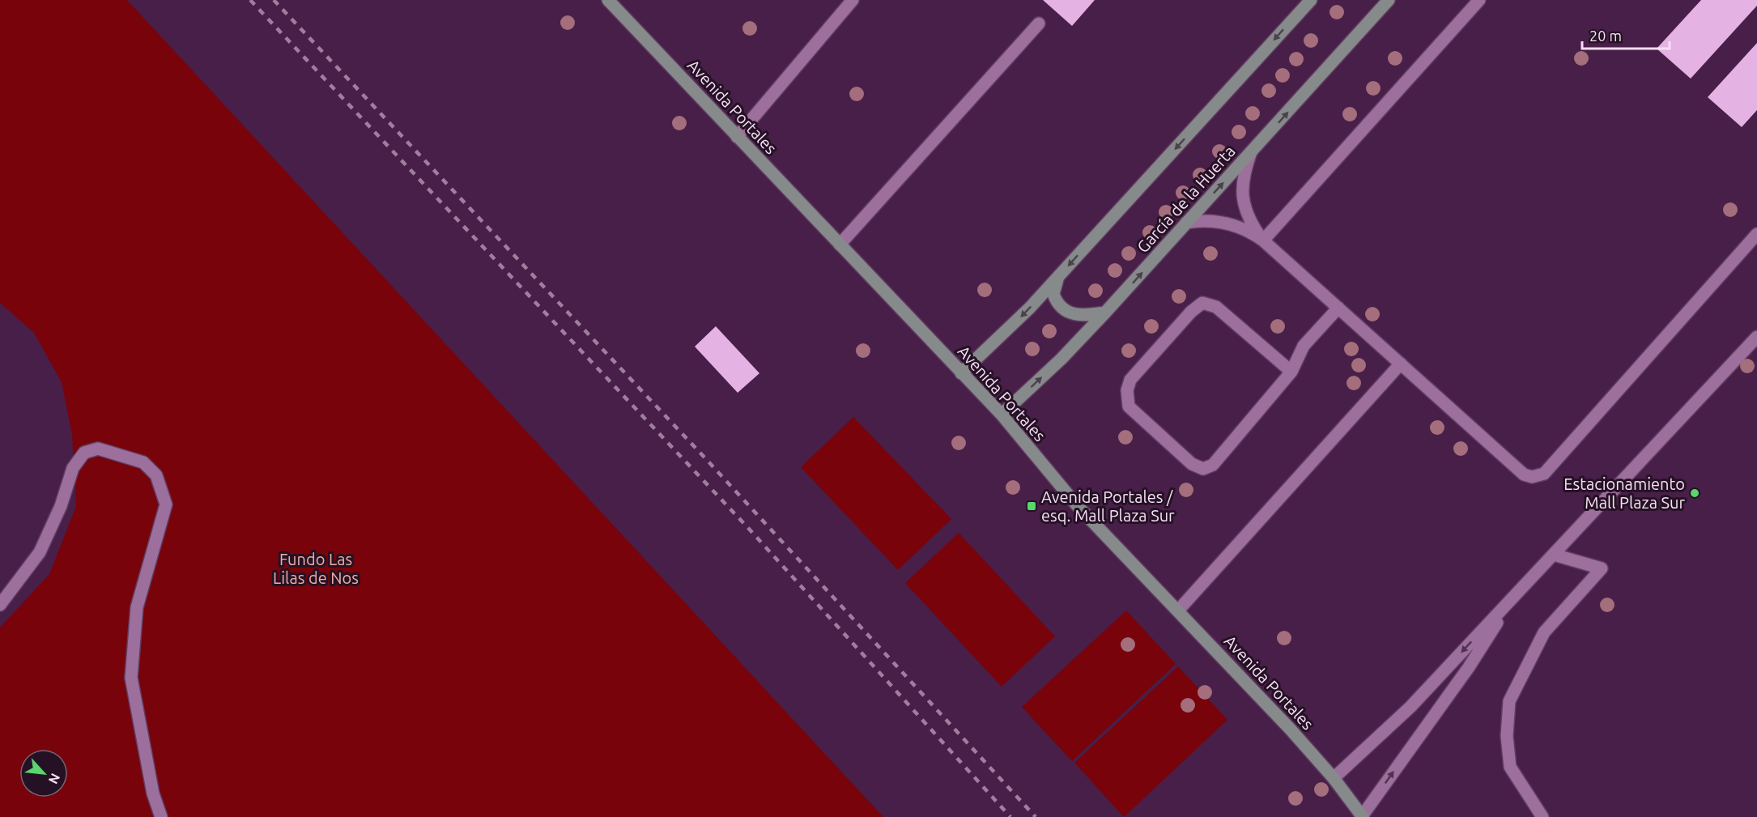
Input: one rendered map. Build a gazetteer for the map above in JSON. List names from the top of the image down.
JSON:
{
  "streets": {
    "street": ["Avenida Portales", "García de la Huerta"]
  },
  "crossings": [
    ["Avenida Portales", "García de la Huerta"]
  ],
  "parks": ["Fundo Las Lilas de Nos"],
  "places": {
    "other": ["Estacionamiento Mall Plaza Sur"],
    "transit": ["Avenida Portales / esq. Mall Plaza Sur"]
  },
  "scale_bar": "20 m",
  "north": "bottom right"
}
